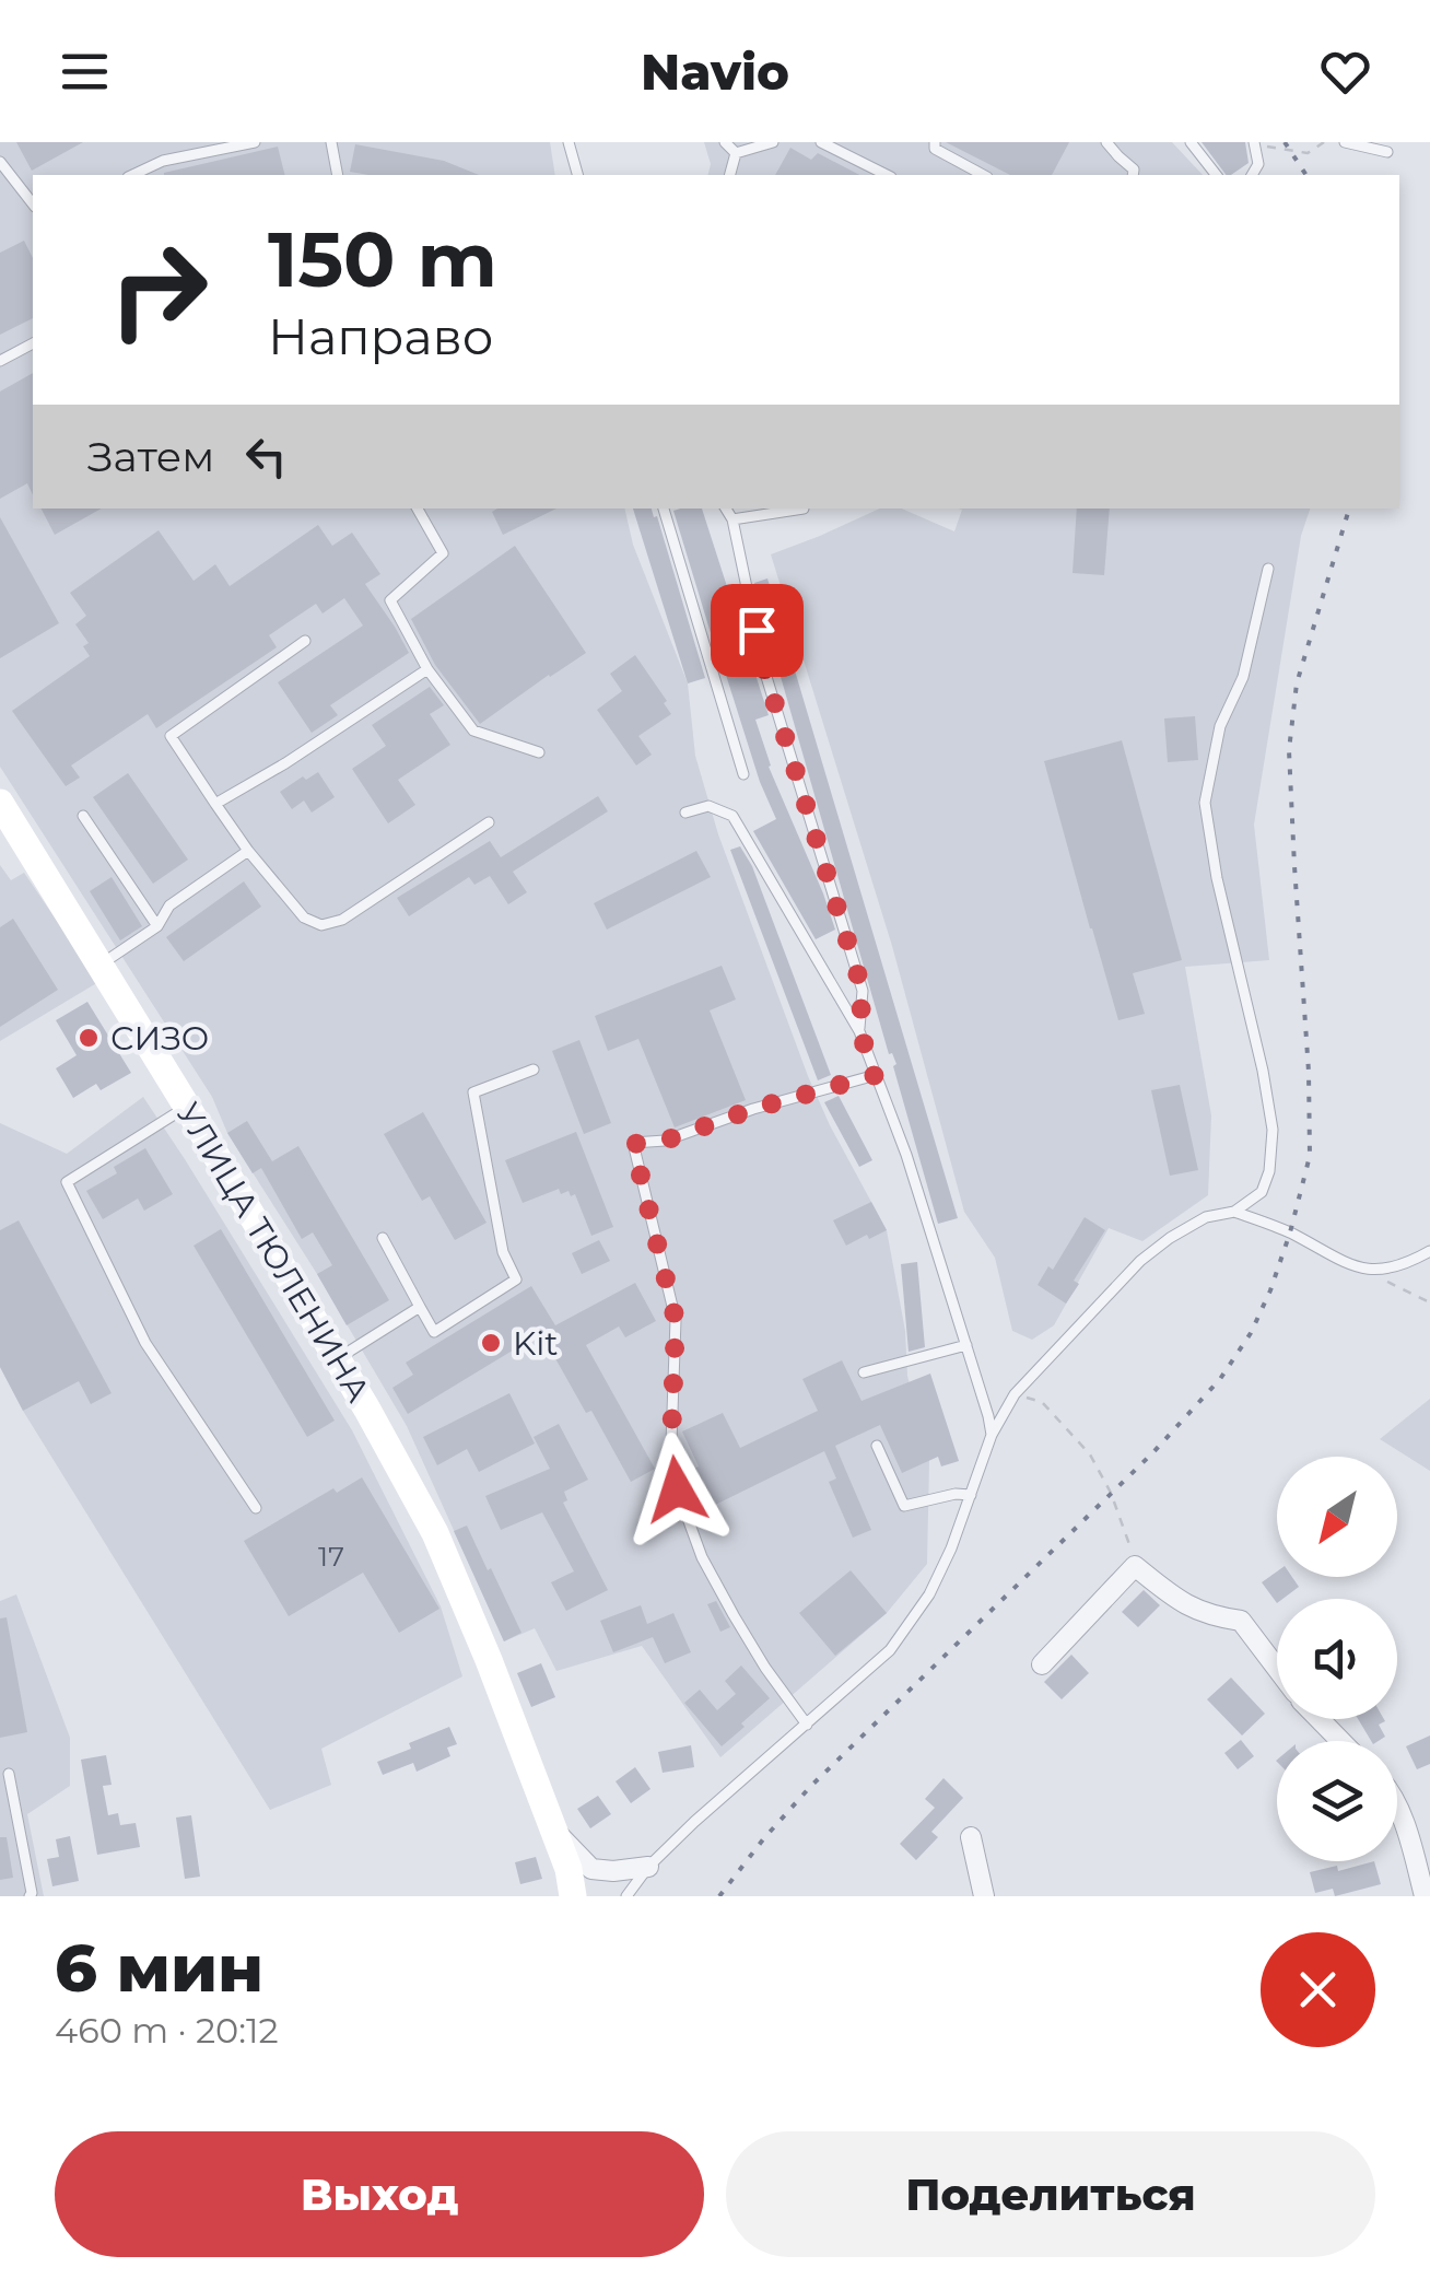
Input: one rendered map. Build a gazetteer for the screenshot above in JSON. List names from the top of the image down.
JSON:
{
  "streets": {
    "main road": ["УЛИЦА ТЮЛЕНИНА"]
  },
  "places": ["СИЗО", "Kit"],
  "house_numbers": ["17"],
  "north": "bottom left",
  "page": {
    "header": "Navio",
    "turn": ["150 m", "Направо"],
    "then": "Затем",
    "heading": ["6 мин", "460 m · 20:12"],
    "buttons": ["Выход", "Поделиться"]
  }
}
